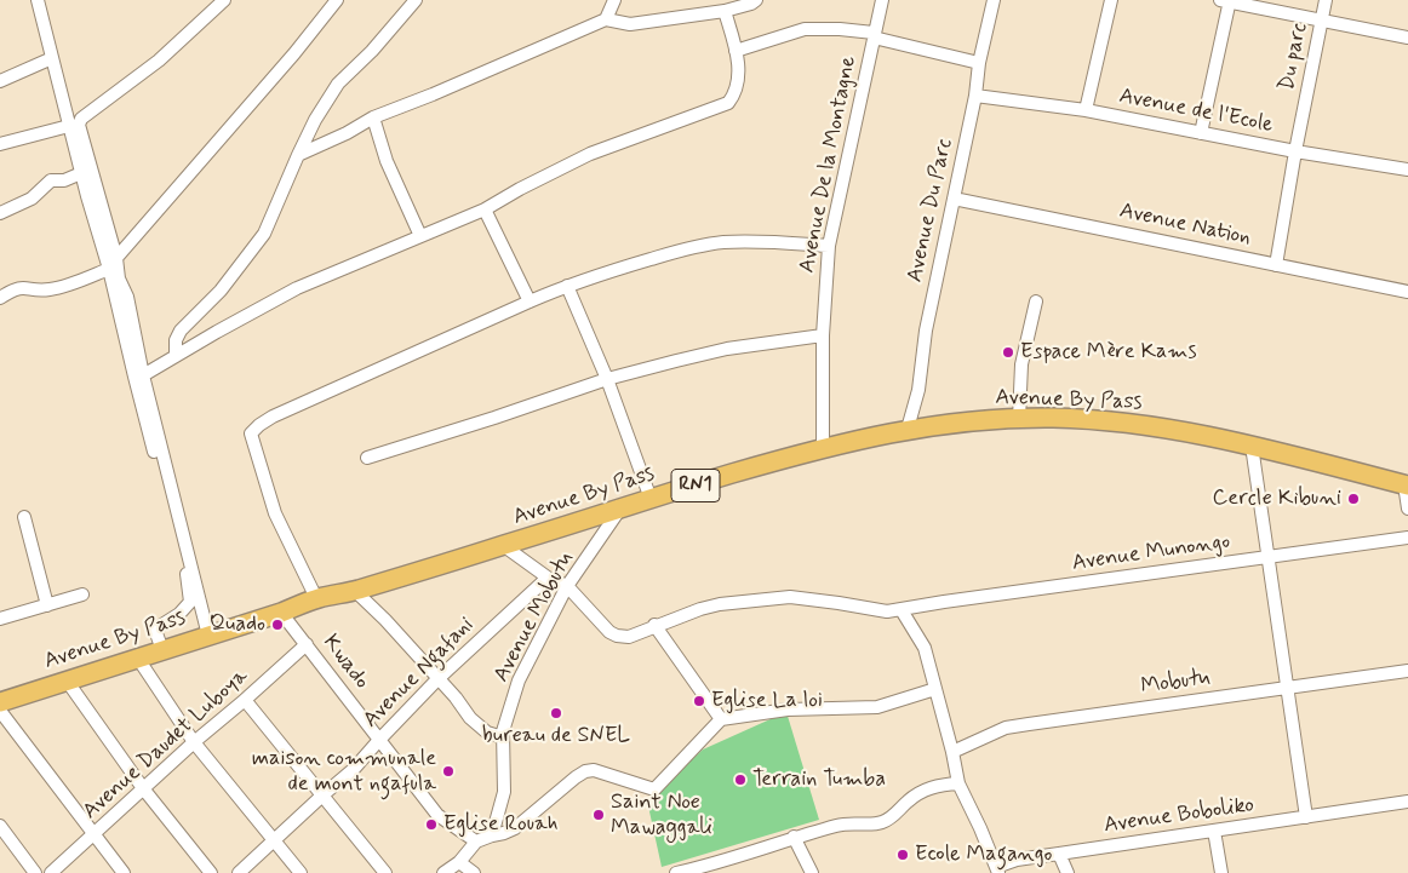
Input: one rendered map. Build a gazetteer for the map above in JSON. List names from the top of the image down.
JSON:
{
  "streets": {
    "highway": ["Avenue By Pass", "RN1"],
    "street": [
      "Du parc",
      "Avenue de l'Ecole",
      "Avenue De la Montagne",
      "Avenue Du Parc",
      "Avenue Nation",
      "Avenue Munongo",
      "Avenue Mobutu",
      "Kwado",
      "Avenue Ngafani",
      "Mobutu",
      "Avenue Daudet Luboya",
      "Avenue Boboliko"
    ]
  },
  "crossings": [
    ["Du parc", "Avenue de l'Ecole"],
    ["Du parc", "Avenue Nation"],
    ["Avenue de l'Ecole", "Avenue Du Parc"],
    ["Avenue De la Montagne", "Avenue By Pass"],
    ["Avenue Du Parc", "Avenue Nation"],
    ["Avenue Du Parc", "Avenue By Pass"],
    ["Avenue By Pass", "Avenue Mobutu"],
    ["Avenue By Pass", "Kwado"],
    ["Avenue Munongo", "Avenue Mobutu"],
    ["Kwado", "Avenue Ngafani"],
    ["Kwado", "Avenue Daudet Luboya"]
  ],
  "places": [
    "Espace Mère Kams",
    "Cercle Kibuni",
    "Quado",
    "Eglise La loi",
    "bureau de SNEL",
    "maison communale de mont ngafula",
    "Terrain Tumba",
    "Saint Noe Mawaggali",
    "Eglise Rouah",
    "Ecole Magango"
  ]
}
